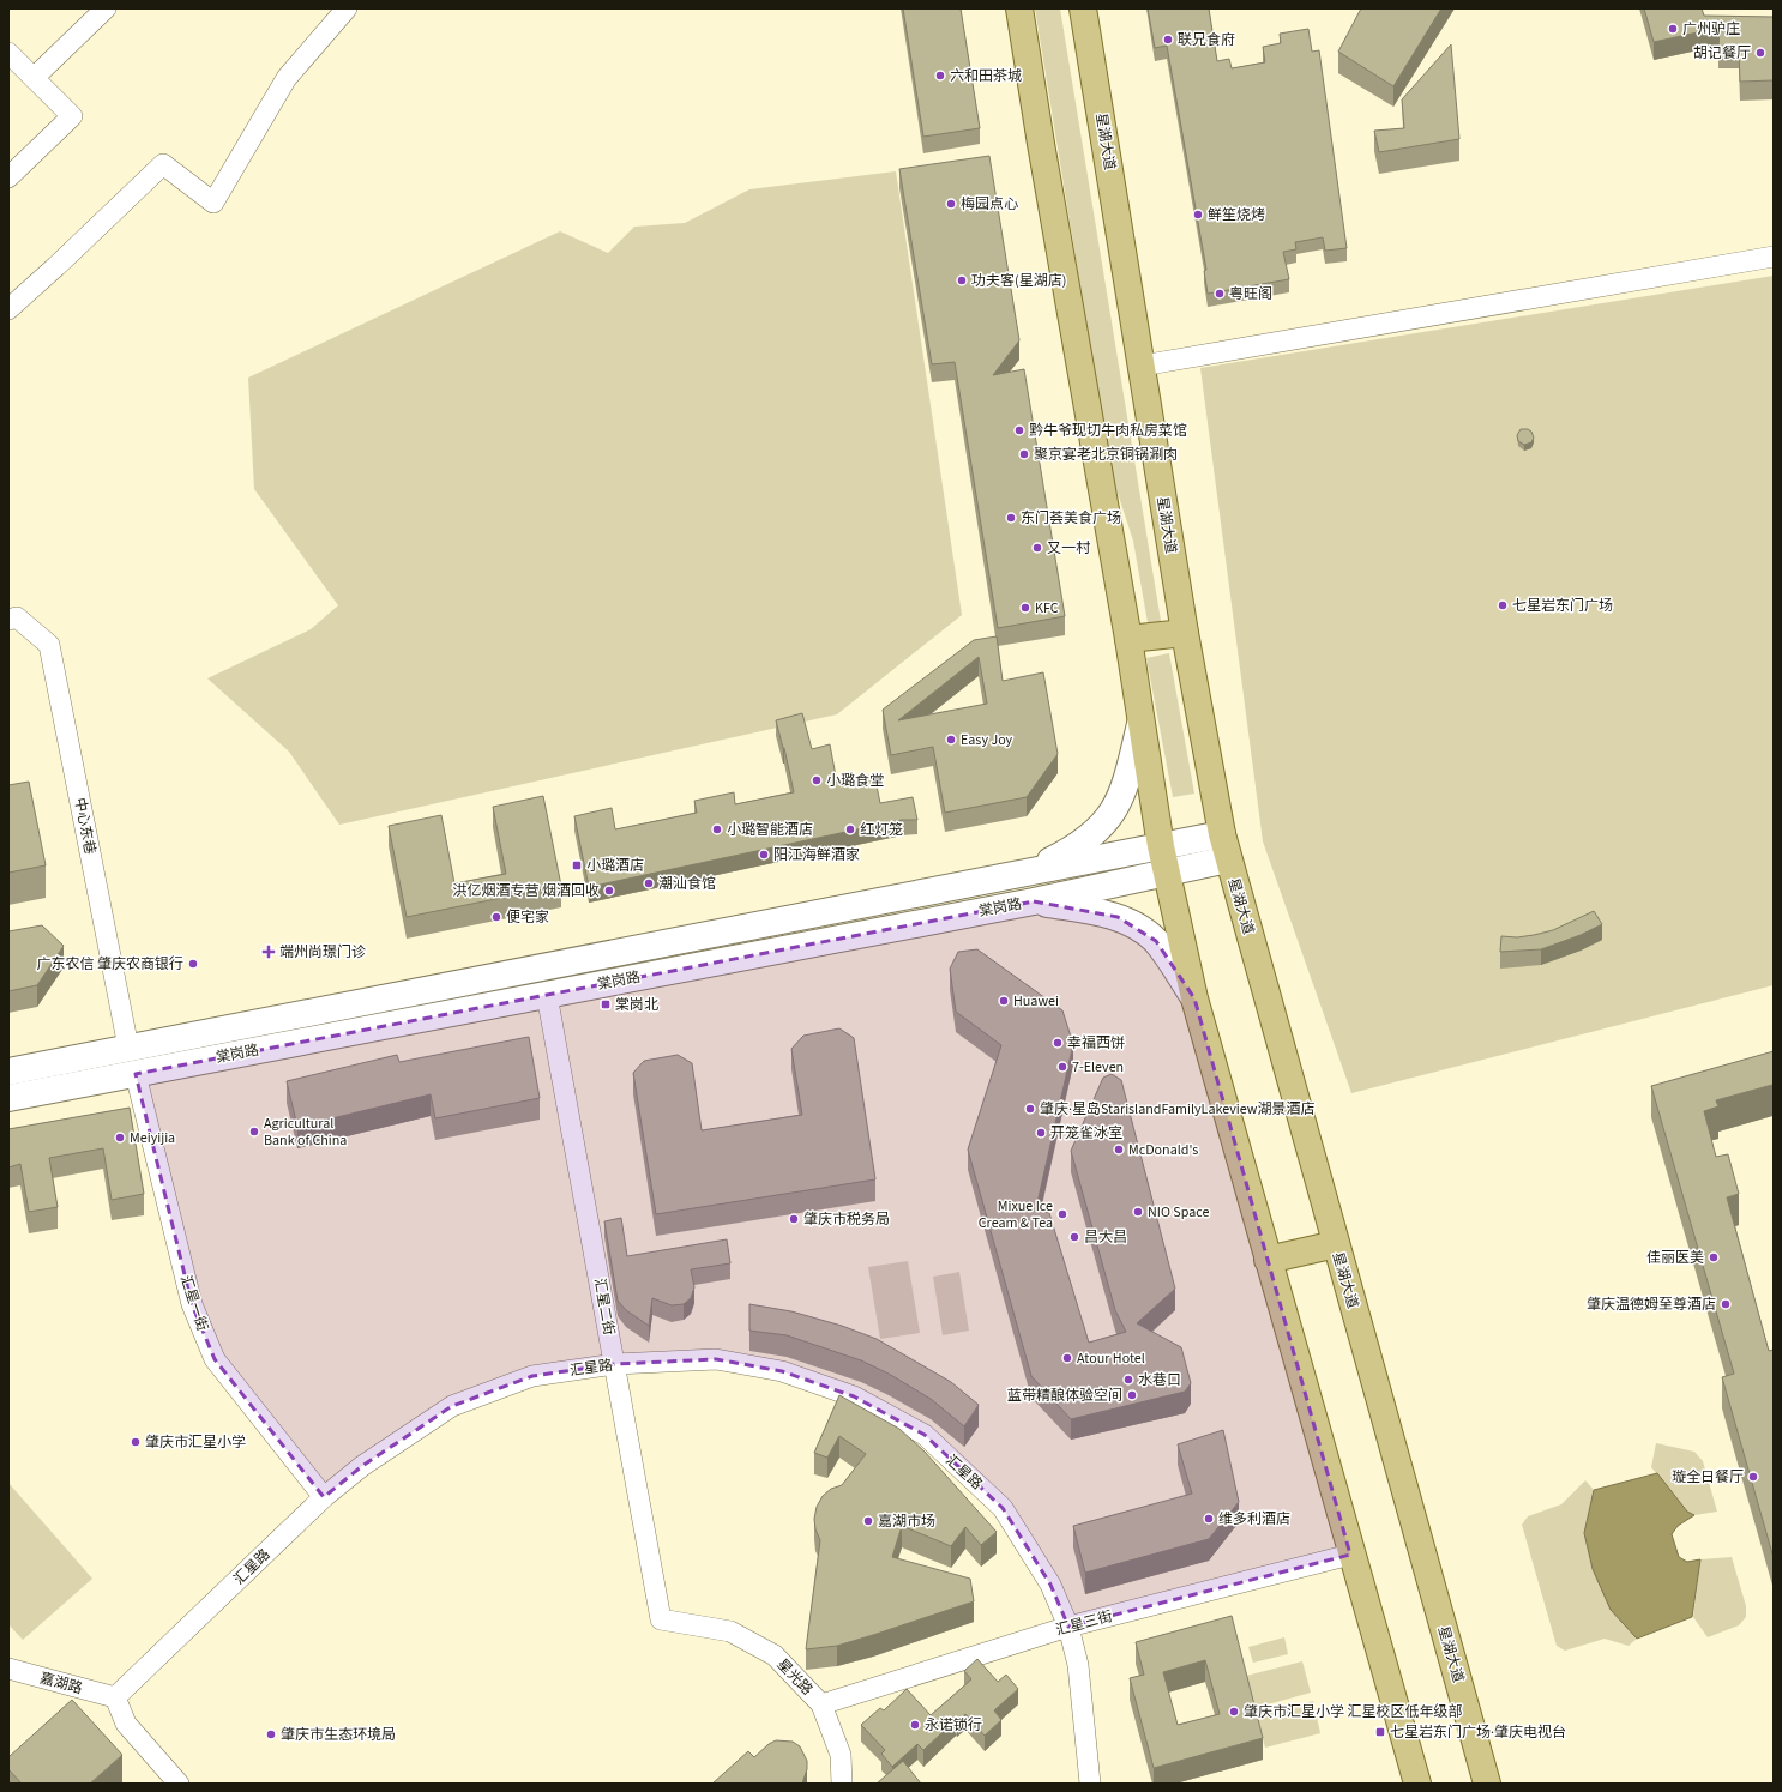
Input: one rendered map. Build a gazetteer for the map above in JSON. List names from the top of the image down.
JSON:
{
  "streets": {
    "main road": ["星湖大道", "棠岗路"],
    "street": [
      "中心东巷",
      "汇星一街",
      "汇星二街",
      "汇星路",
      "汇星三街",
      "星光路",
      "嘉湖路"
    ]
  },
  "crossings": [
    ["星湖大道", "棠岗路"],
    ["中心东巷", "棠岗路"],
    ["棠岗路", "汇星一街"],
    ["棠岗路", "汇星二街"],
    ["汇星一街", "汇星路"],
    ["汇星二街", "汇星路"],
    ["汇星二街", "星光路"],
    ["汇星路", "汇星三街"],
    ["汇星路", "嘉湖路"],
    ["汇星三街", "星光路"]
  ],
  "places": {
    "other": [
      "广州驴庄",
      "联兄食府",
      "胡记餐厅",
      "六和田茶城",
      "梅园点心",
      "鲜笙烧烤",
      "功夫客(星湖店)",
      "粤旺阁",
      "黔牛爷现切牛肉私房菜馆",
      "聚京宴老北京铜锅涮肉",
      "东门荟美食广场",
      "又一村",
      "七星岩东门广场",
      "KFC",
      "Easy Joy",
      "小璐食堂",
      "小璐智能酒店",
      "红灯笼",
      "阳江海鲜酒家",
      "潮汕食馆",
      "洪亿烟酒专营 烟酒回收",
      "便宅家",
      "广东农信 肇庆农商银行",
      "Huawei",
      "幸福西饼",
      "7-Eleven",
      "肇庆·星岛StarislandFamilyLakeview湖景酒店",
      "Agricultural Bank of China",
      "开笼雀冰室",
      "Meiyijia",
      "McDonald's",
      "NIO Space",
      "Mixue Ice Cream & Tea",
      "肇庆市税务局",
      "昌大昌",
      "佳丽医美",
      "肇庆温德姆至尊酒店",
      "Atour Hotel",
      "水巷口",
      "蓝带精酿体验空间",
      "肇庆市汇星小学",
      "璇全日餐厅",
      "维多利酒店",
      "嘉湖市场",
      "肇庆市汇星小学 汇星校区低年级部",
      "永诺锁行",
      "肇庆市生态环境局"
    ],
    "transit": ["小璐酒店", "棠岗北", "七星岩东门广场·肇庆电视台"],
    "health": ["端州尚璟门诊"]
  }
}
